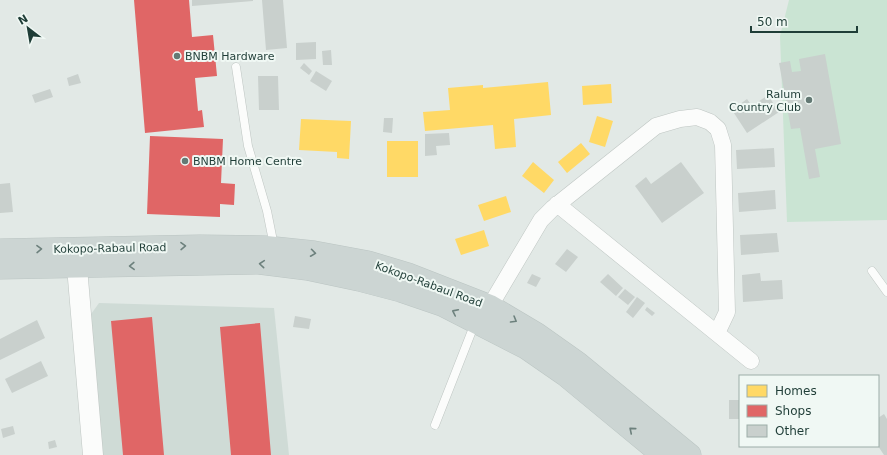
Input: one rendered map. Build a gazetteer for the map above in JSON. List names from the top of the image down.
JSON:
{
  "streets": {
    "main road": ["Kokopo-Rabaul Road"]
  },
  "places": ["BNBM Hardware", "Ralum Country Club", "BNBM Home Centre"],
  "legend": ["Homes", "Shops", "Other"],
  "scale_bar": "50 m",
  "north": "top left"
}
